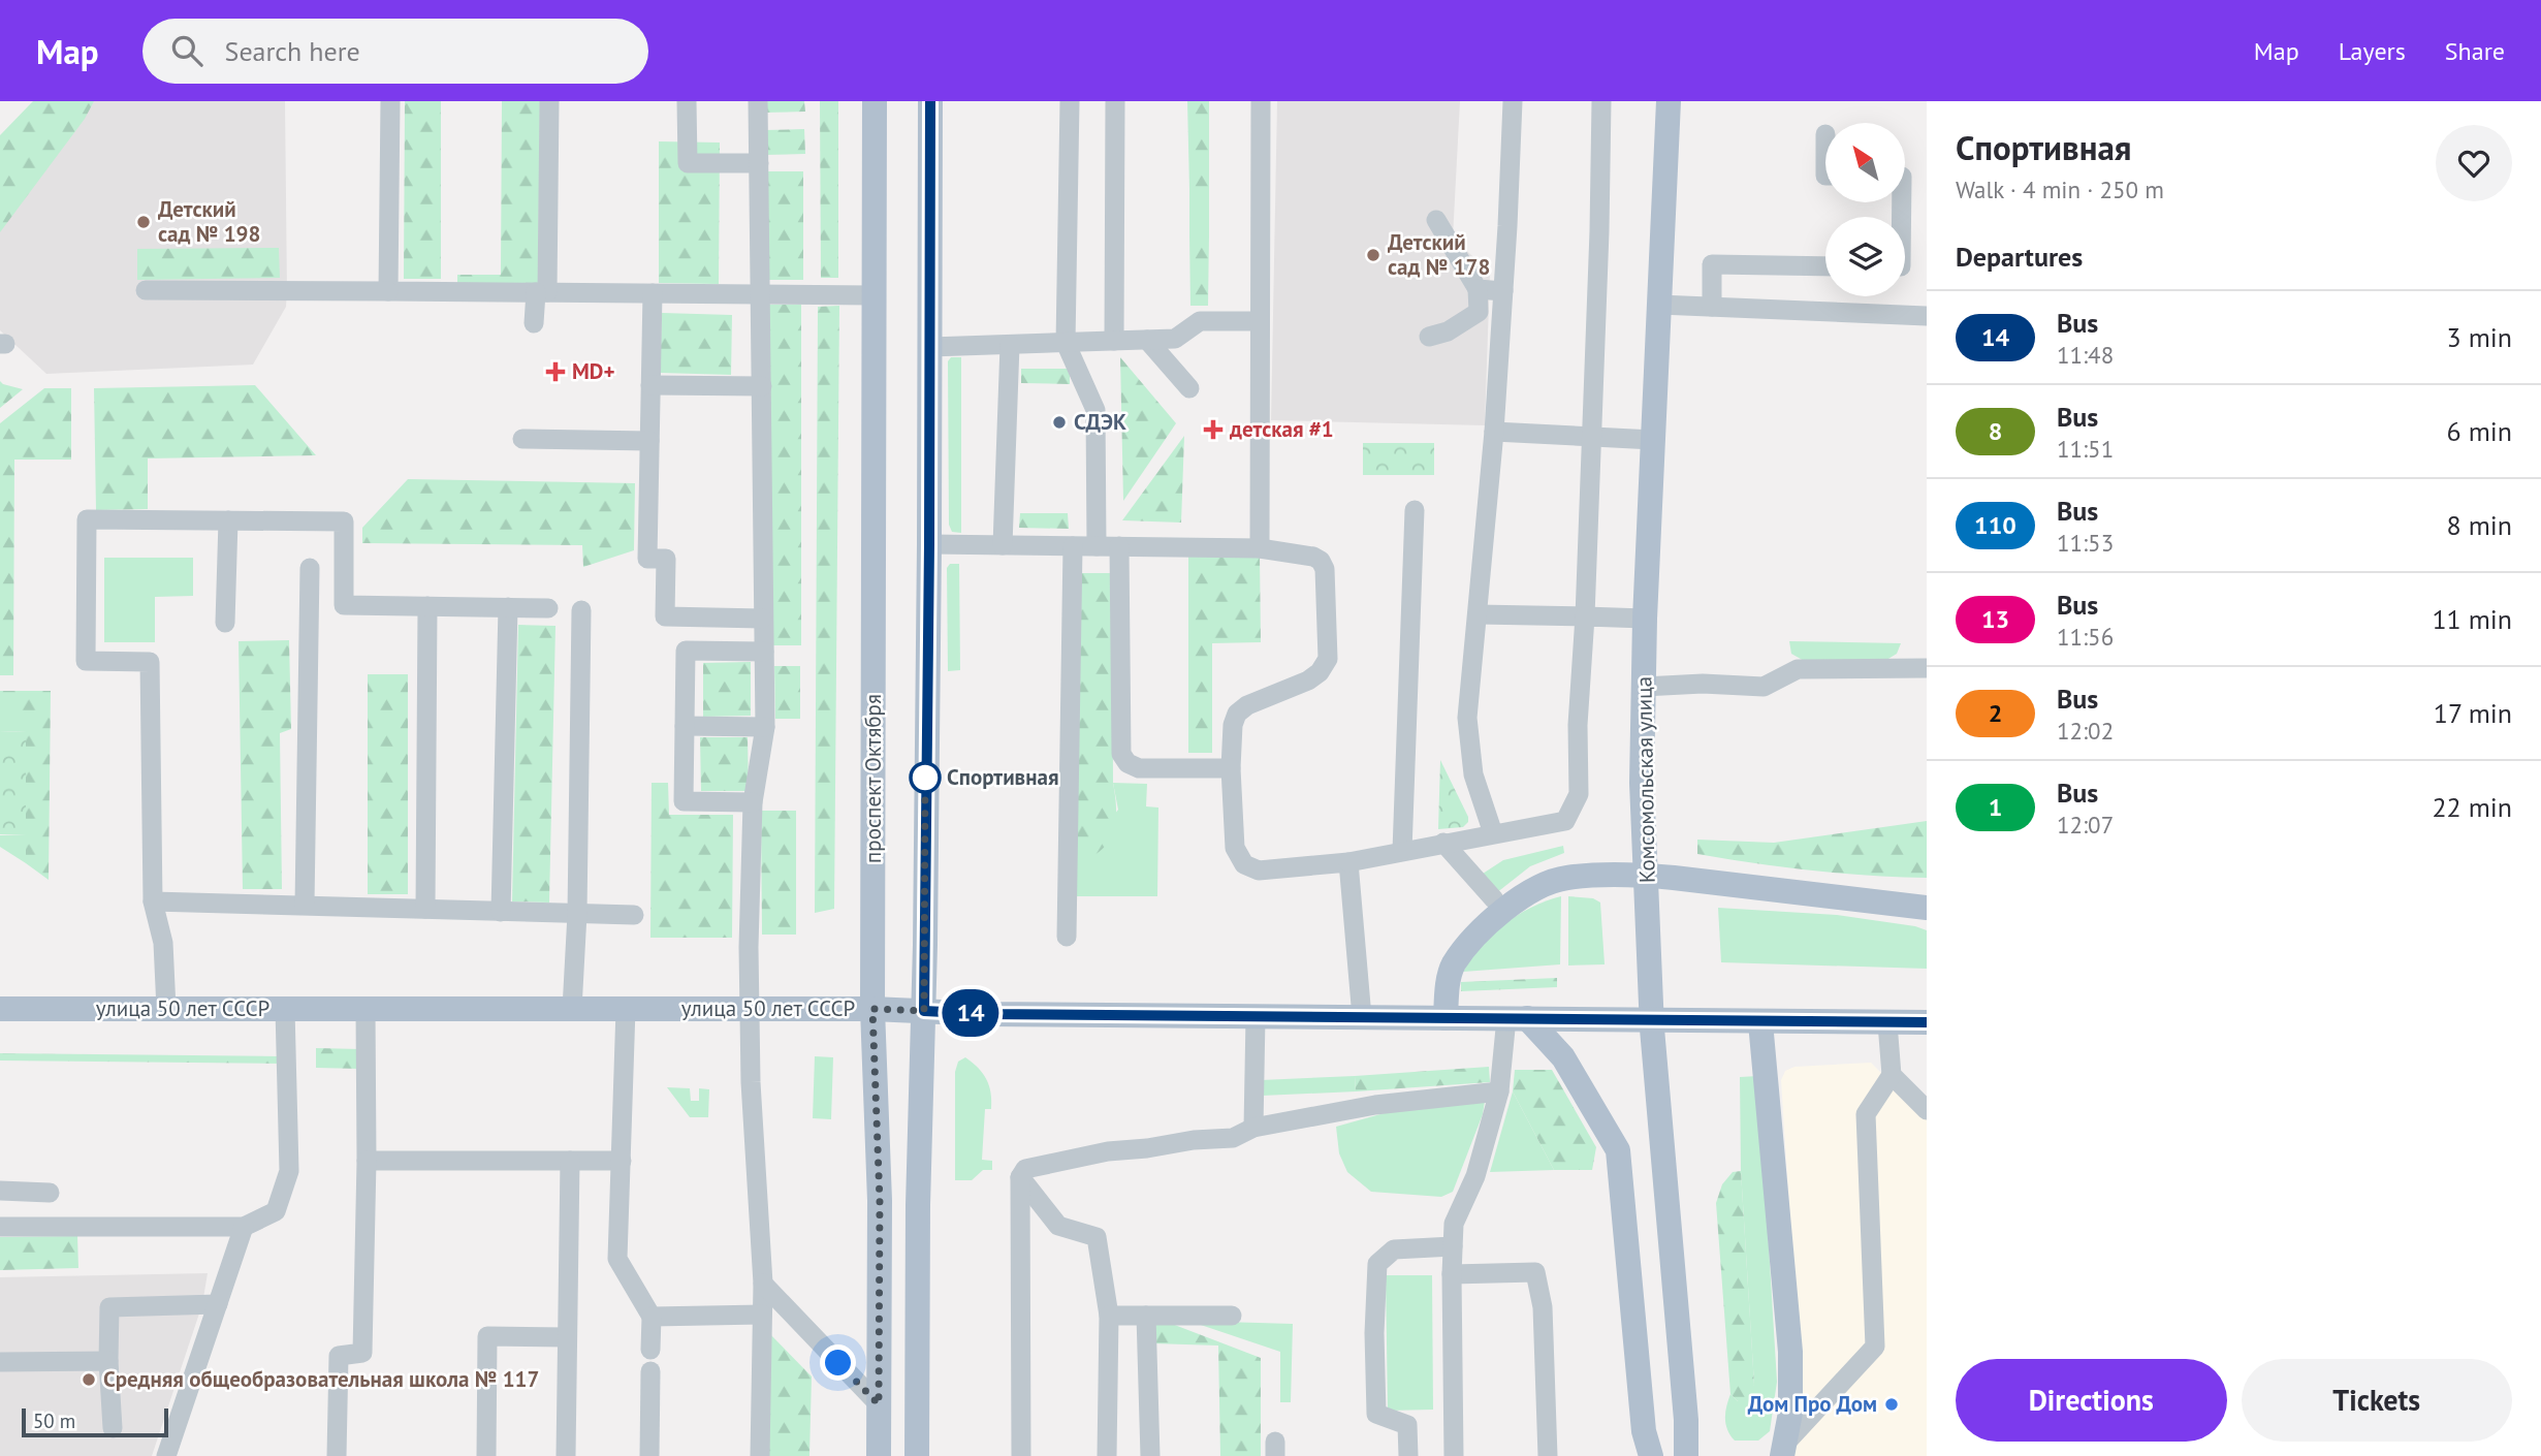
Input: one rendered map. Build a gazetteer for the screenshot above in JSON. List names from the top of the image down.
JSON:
{
  "streets": {
    "main road": ["проспект Октября", "Комсомольская улица", "улица 50 лет СССР"]
  },
  "crossings": [
    ["проспект Октября", "улица 50 лет СССР"]
  ],
  "places": {
    "other": [
      "Детский сад № 198",
      "Детский сад № 178",
      "СДЭК",
      "Спортивная",
      "Средняя общеобразовательная школа № 117",
      "Дом Про Дом"
    ],
    "health": ["MD+", "детская #1"]
  },
  "lines": ["bus line 14"],
  "scale_bar": "50 m",
  "north": "top left",
  "page": {
    "header": "Map",
    "search": "Search here",
    "nav": ["Map", "Layers", "Share"],
    "on_map": "14",
    "heading": [
      ["Спортивная", "Walk · 4 min · 250 m"],
      "Departures"
    ],
    "list": [
      {
        "mark": "14",
        "name": "Bus",
        "note": "11:48",
        "value": "3 min"
      },
      {
        "mark": "8",
        "name": "Bus",
        "note": "11:51",
        "value": "6 min"
      },
      {
        "mark": "110",
        "name": "Bus",
        "note": "11:53",
        "value": "8 min"
      },
      {
        "mark": "13",
        "name": "Bus",
        "note": "11:56",
        "value": "11 min"
      },
      {
        "mark": "2",
        "name": "Bus",
        "note": "12:02",
        "value": "17 min"
      },
      {
        "mark": "1",
        "name": "Bus",
        "note": "12:07",
        "value": "22 min"
      }
    ],
    "buttons": ["Directions", "Tickets"],
    "scale": "50 m"
  }
}
